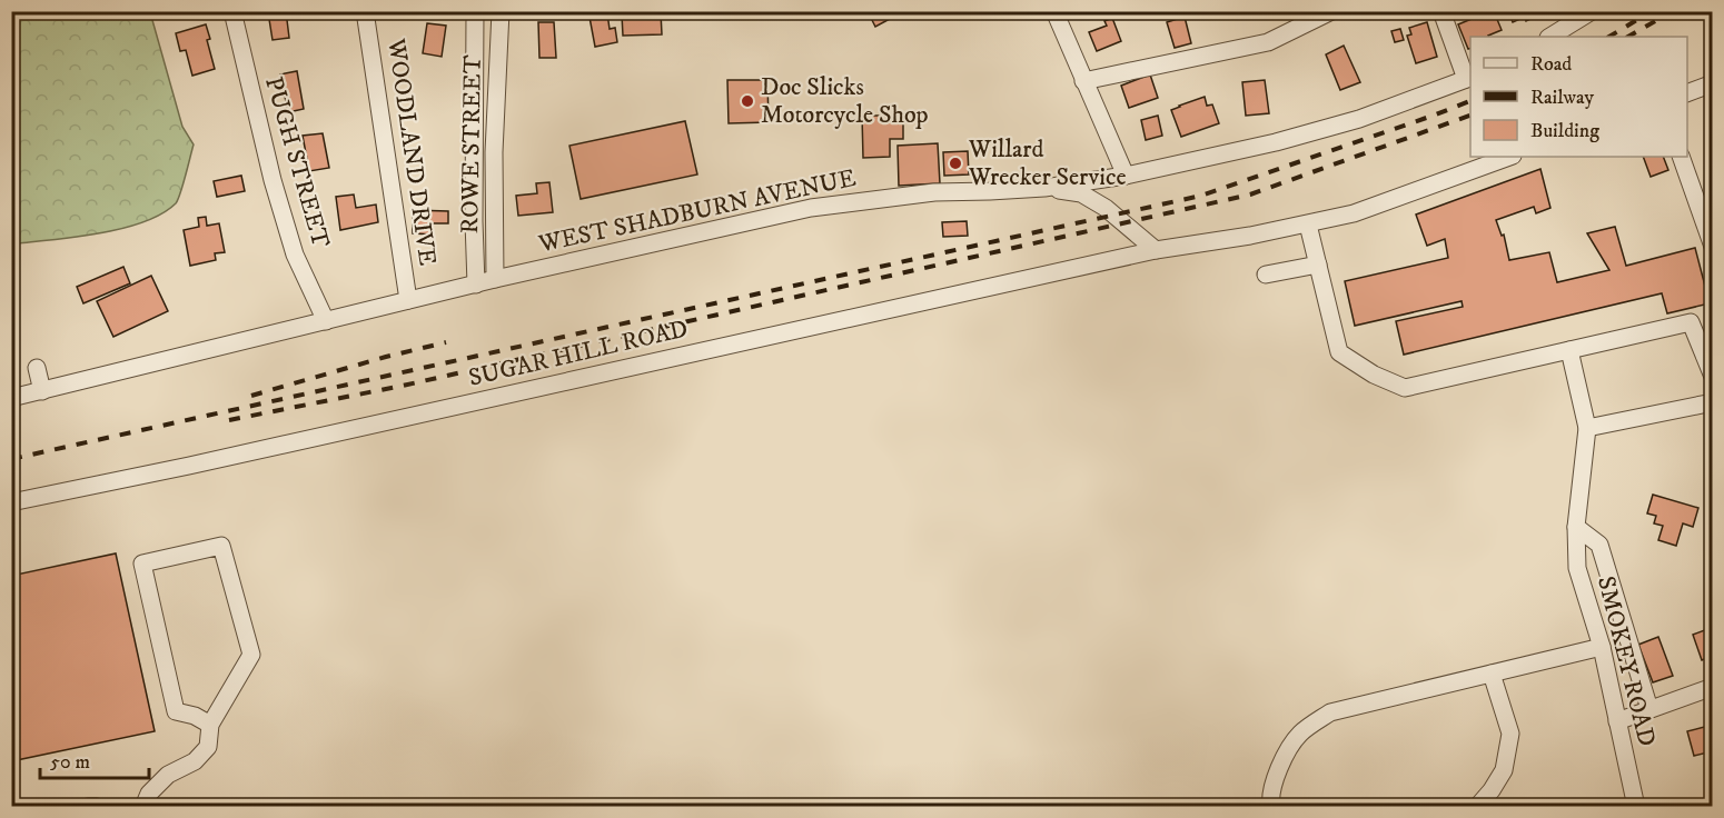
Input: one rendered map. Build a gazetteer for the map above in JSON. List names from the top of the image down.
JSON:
{
  "streets": {
    "street": [
      "ROWE STREET",
      "WOODLAND DRIVE",
      "PUGH STREET",
      "WEST SHADBURN AVENUE",
      "SUGAR HILL ROAD",
      "SMOKEY ROAD"
    ]
  },
  "crossings": [
    ["ROWE STREET", "WEST SHADBURN AVENUE"],
    ["WOODLAND DRIVE", "WEST SHADBURN AVENUE"],
    ["PUGH STREET", "WEST SHADBURN AVENUE"]
  ],
  "places": ["Doc Slicks Motorcycle Shop", "Willard Wrecker Service"],
  "legend": ["Road", "Railway", "Building"],
  "scale_bar": "50 m"
}
